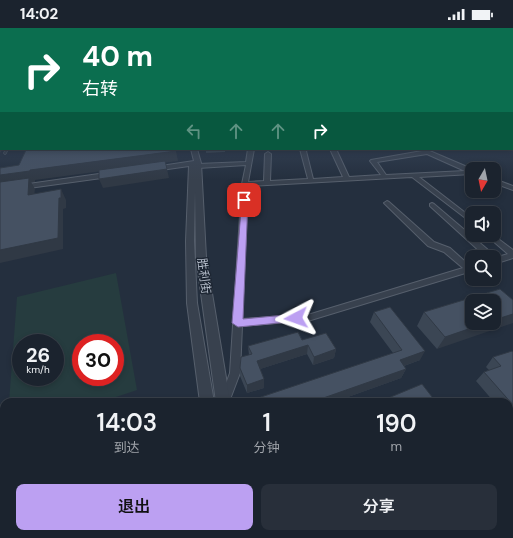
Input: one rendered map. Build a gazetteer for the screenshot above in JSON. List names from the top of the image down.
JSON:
{
  "streets": {
    "street": ["胜利街"]
  },
  "north": "bottom",
  "page": {
    "status": "14:02",
    "turn": ["40 m", "右转"],
    "speed": "26 km/h",
    "limit": "30",
    "eta": [
      "14:03",
      "到达",
      "1",
      "分钟",
      "190",
      "m"
    ],
    "buttons": ["退出", "分享"]
  }
}
